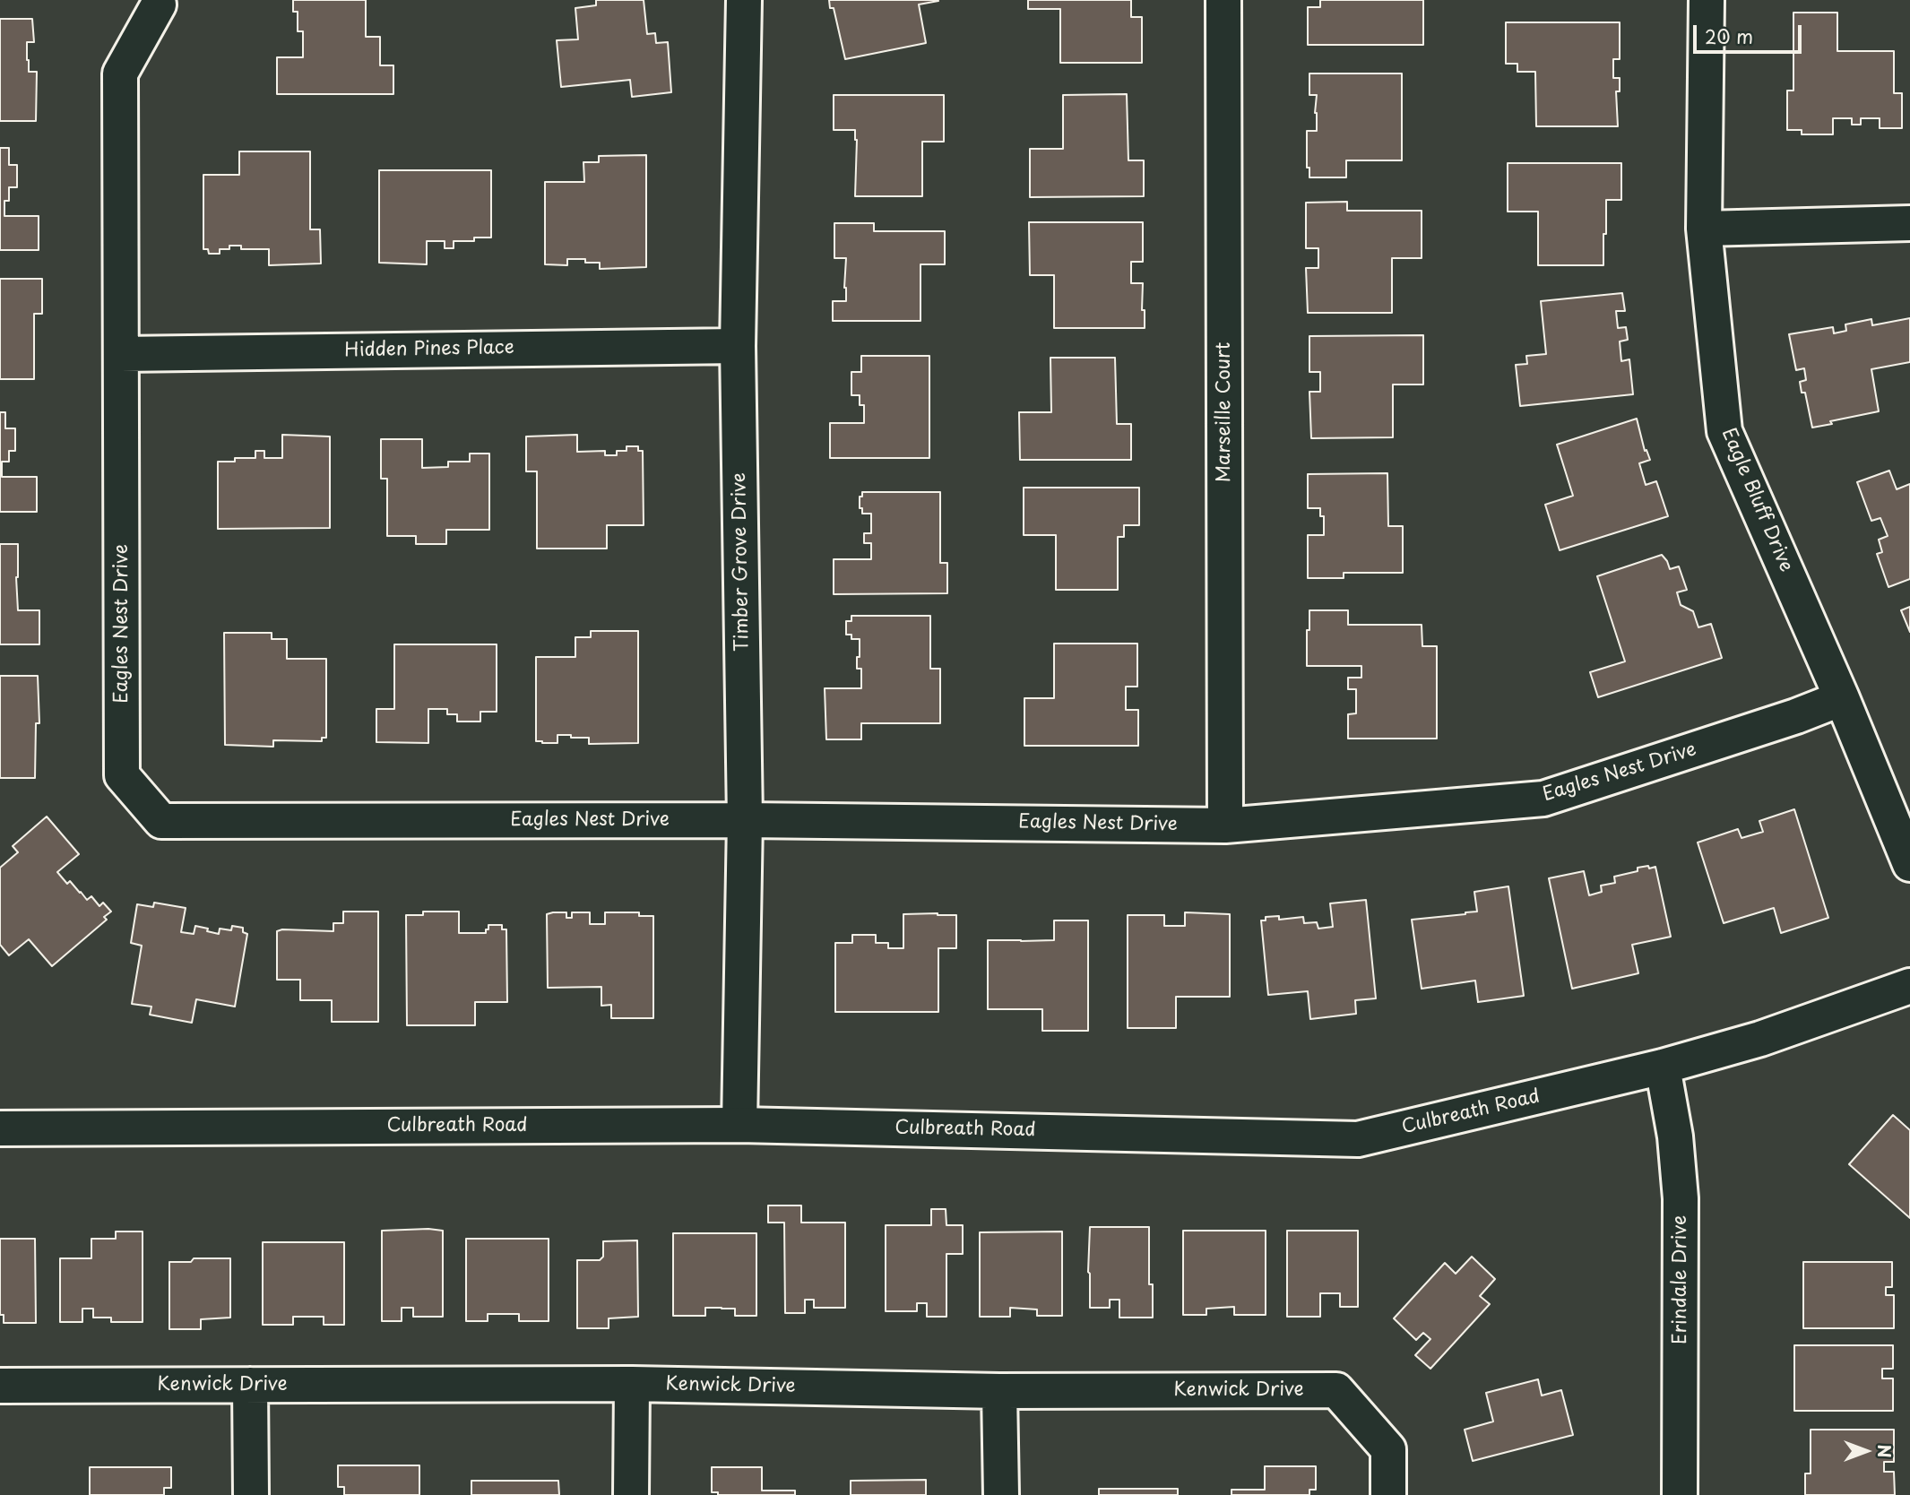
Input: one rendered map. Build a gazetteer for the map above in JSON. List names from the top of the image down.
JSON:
{
  "streets": {
    "street": [
      "Hidden Pines Place",
      "Marseille Court",
      "Eagle Bluff Drive",
      "Timber Grove Drive",
      "Eagles Nest Drive",
      "Culbreath Road",
      "Erindale Drive",
      "Kenwick Drive"
    ]
  },
  "crossings": [
    ["Hidden Pines Place", "Timber Grove Drive"],
    ["Hidden Pines Place", "Eagles Nest Drive"],
    ["Marseille Court", "Eagles Nest Drive"],
    ["Eagle Bluff Drive", "Eagles Nest Drive"],
    ["Timber Grove Drive", "Eagles Nest Drive"],
    ["Timber Grove Drive", "Culbreath Road"],
    ["Culbreath Road", "Erindale Drive"]
  ],
  "scale_bar": "20 m",
  "north": "right"
}
